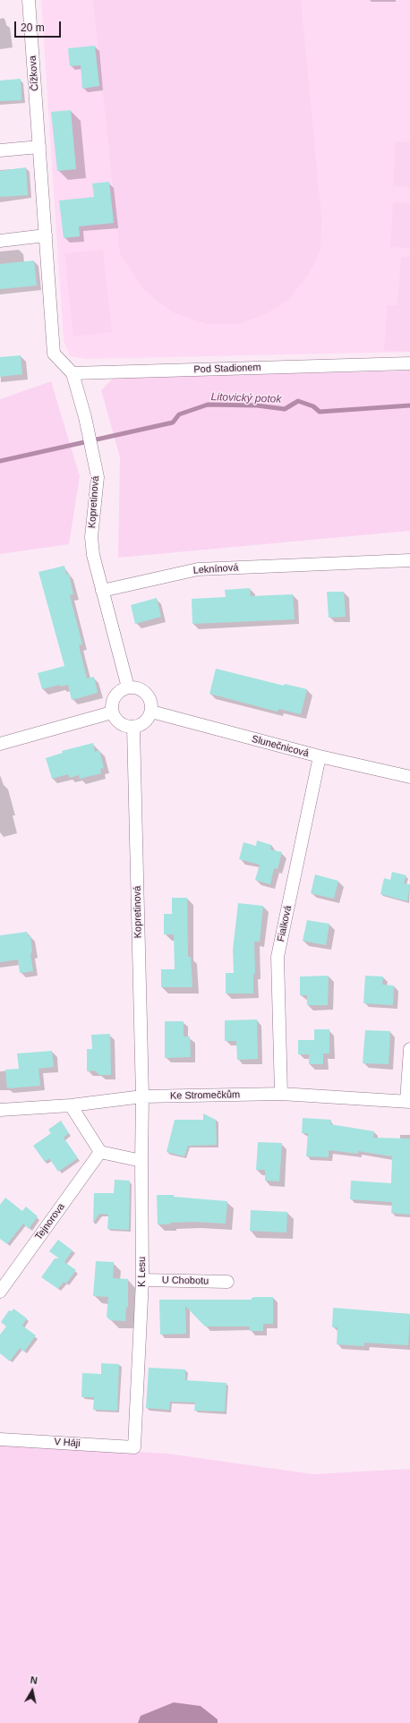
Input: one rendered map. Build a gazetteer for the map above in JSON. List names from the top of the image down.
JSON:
{
  "streets": {
    "street": [
      "Čížkova",
      "Pod Stadionem",
      "Kopretinová",
      "Leknínová",
      "Slunečnicová",
      "Fialková",
      "Ke Stromečkům",
      "Tejnorova",
      "K Lesu",
      "U Chobotu",
      "V Háji"
    ]
  },
  "crossings": [
    ["Čížkova", "Pod Stadionem"],
    ["Čížkova", "Kopretinová"],
    ["Pod Stadionem", "Kopretinová"],
    ["Kopretinová", "Leknínová"],
    ["Kopretinová", "Slunečnicová"],
    ["Kopretinová", "Ke Stromečkům"],
    ["Kopretinová", "K Lesu"],
    ["Slunečnicová", "Fialková"],
    ["Fialková", "Ke Stromečkům"],
    ["Ke Stromečkům", "K Lesu"],
    ["K Lesu", "U Chobotu"],
    ["K Lesu", "V Háji"]
  ],
  "water": ["Litovický potok"],
  "scale_bar": "20 m",
  "north": "top"
}
